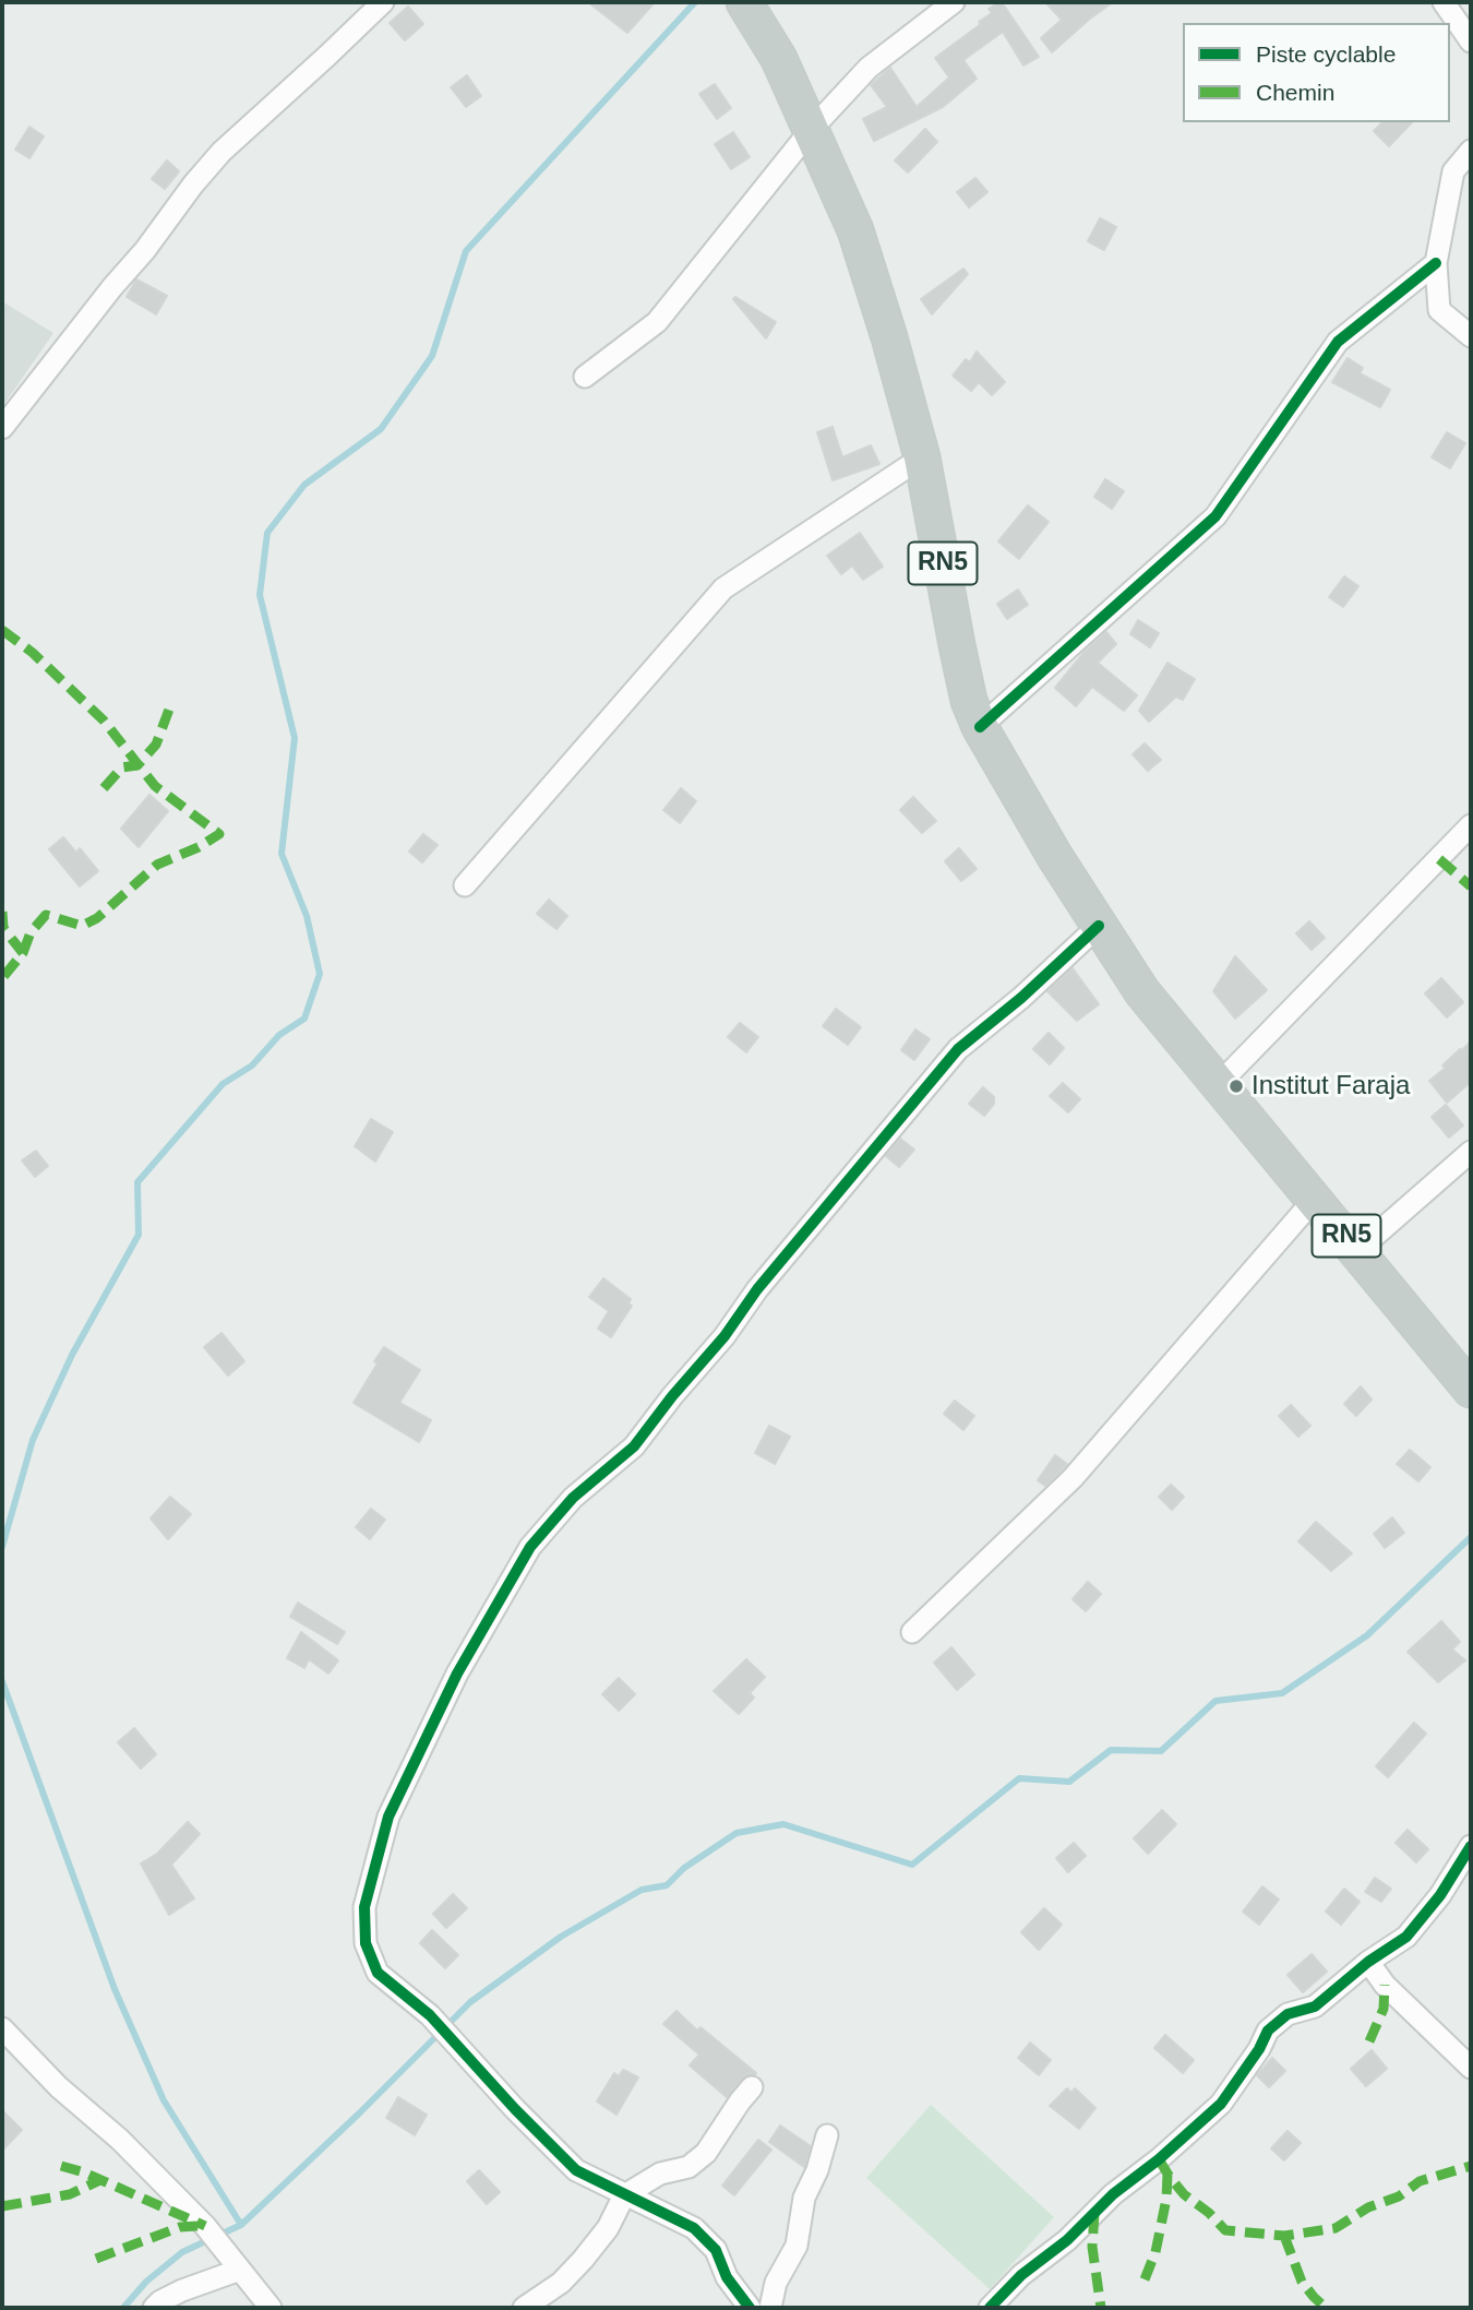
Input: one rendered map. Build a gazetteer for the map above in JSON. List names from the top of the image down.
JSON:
{
  "streets": {
    "highway": ["RN5"]
  },
  "places": ["Institut Faraja"],
  "legend": ["Piste cyclable", "Chemin"]
}
